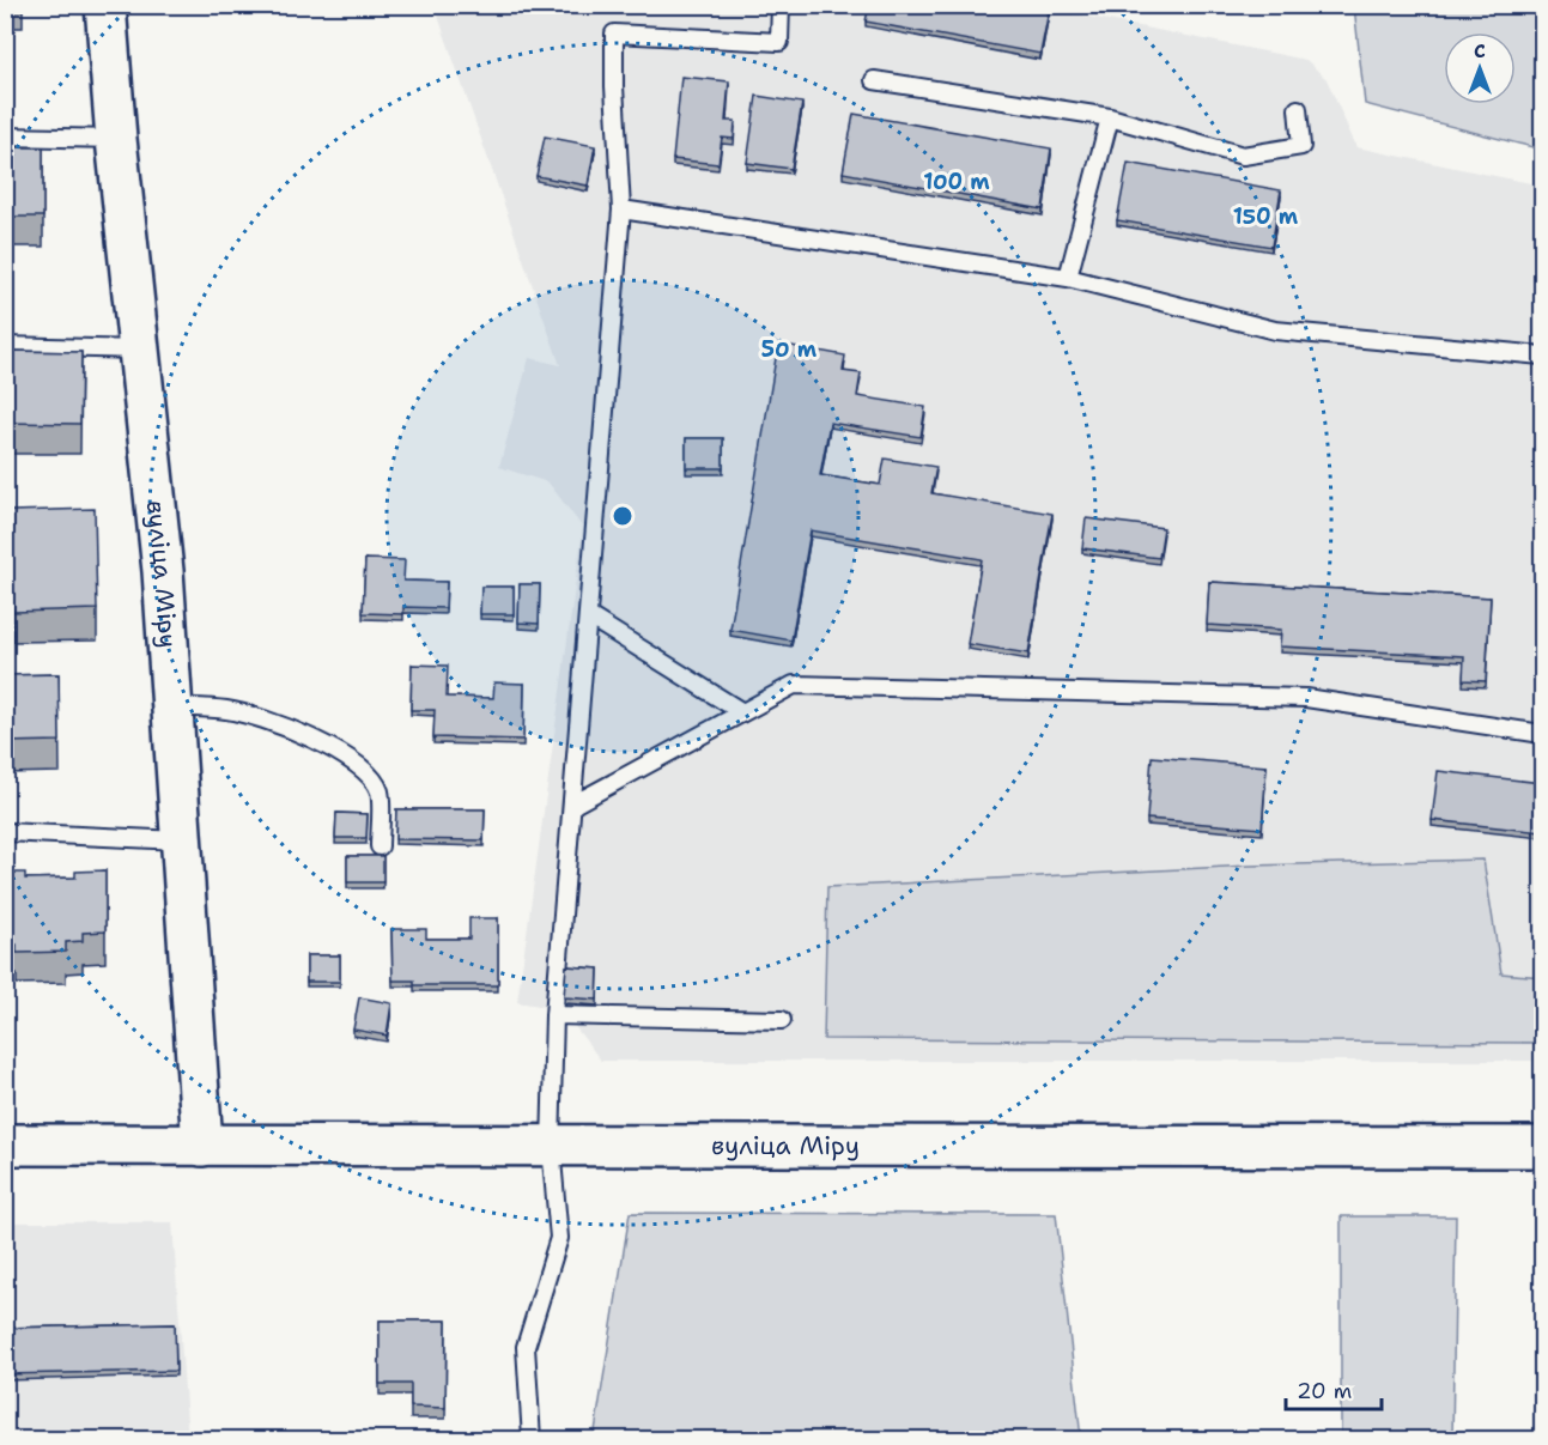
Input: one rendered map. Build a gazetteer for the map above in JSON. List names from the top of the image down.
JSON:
{
  "streets": {
    "main road": ["вуліца Міру"]
  },
  "scale_bar": "20 m",
  "north": "top",
  "rings": ["100 m", "150 m", "50 m"]
}
